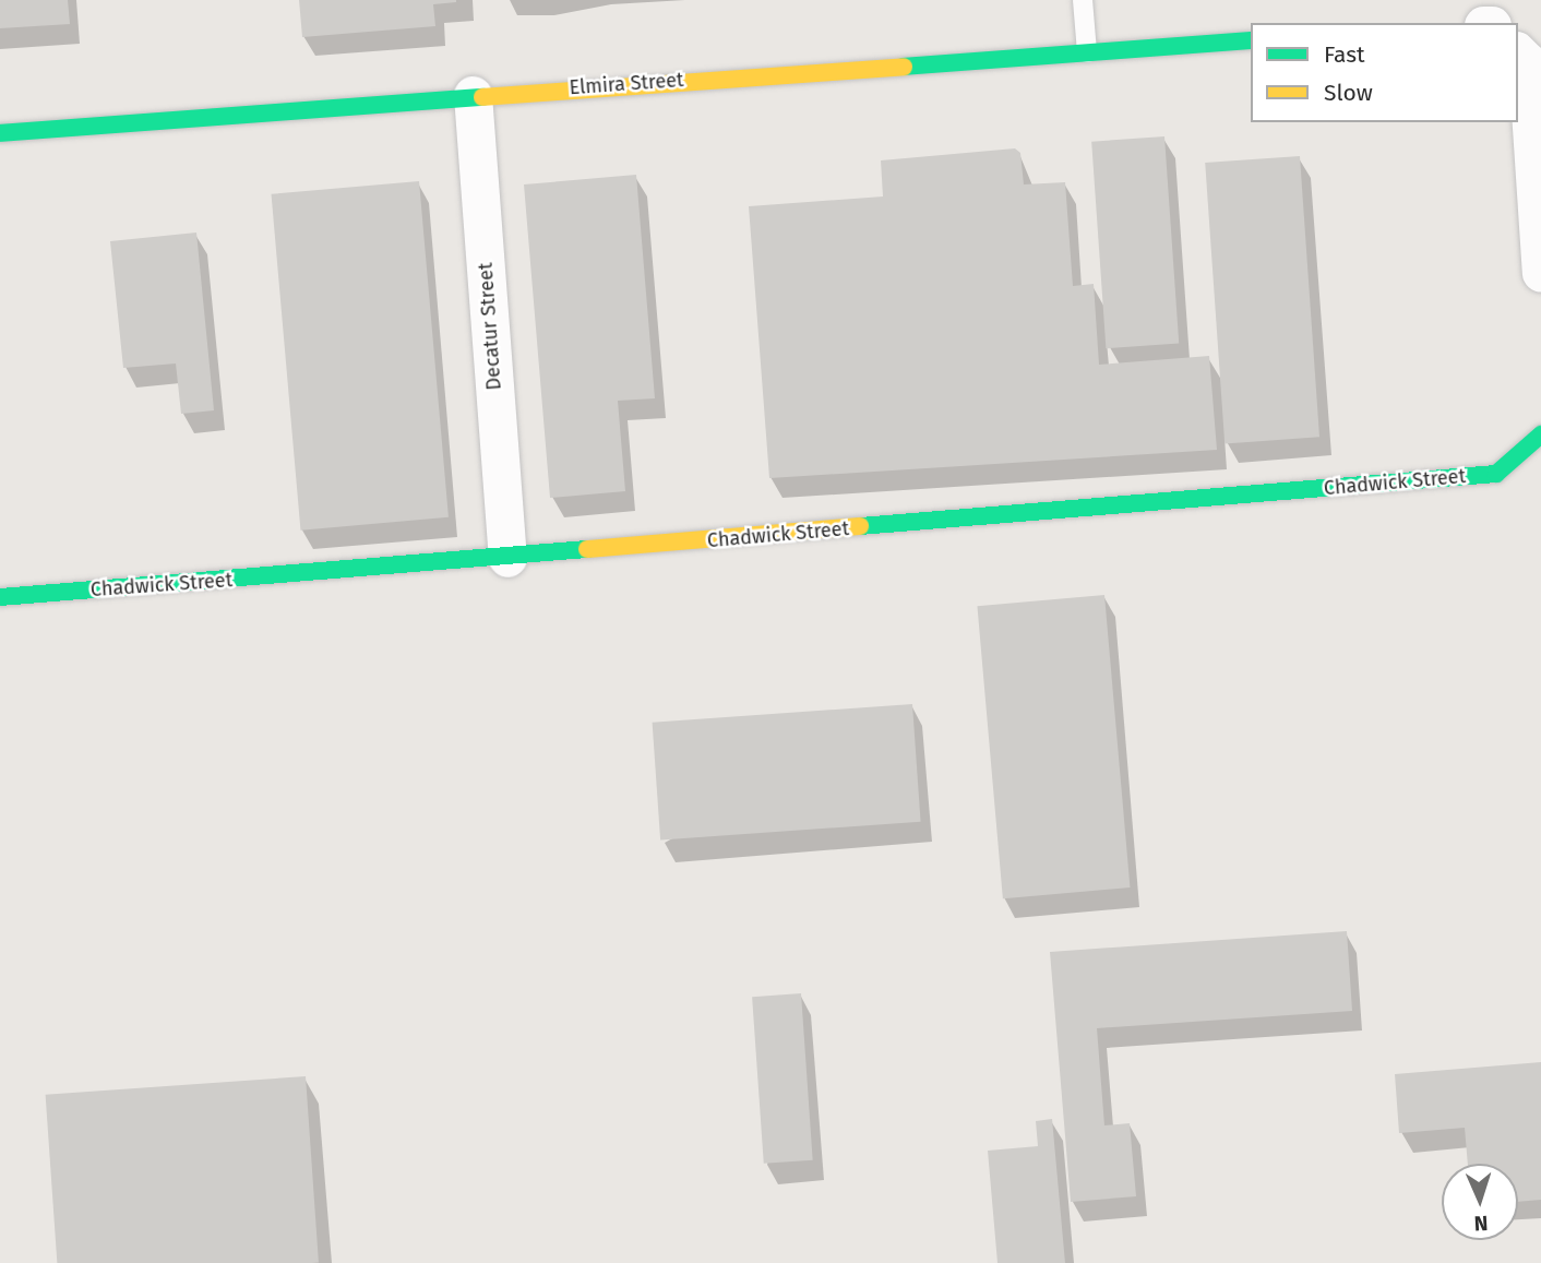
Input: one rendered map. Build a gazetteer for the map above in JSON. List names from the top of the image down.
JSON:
{
  "streets": {
    "street": ["Elmira Street", "Decatur Street", "Chadwick Street"]
  },
  "crossings": [
    ["Elmira Street", "Decatur Street"],
    ["Decatur Street", "Chadwick Street"]
  ],
  "legend": ["Fast", "Slow"],
  "north": "bottom"
}
